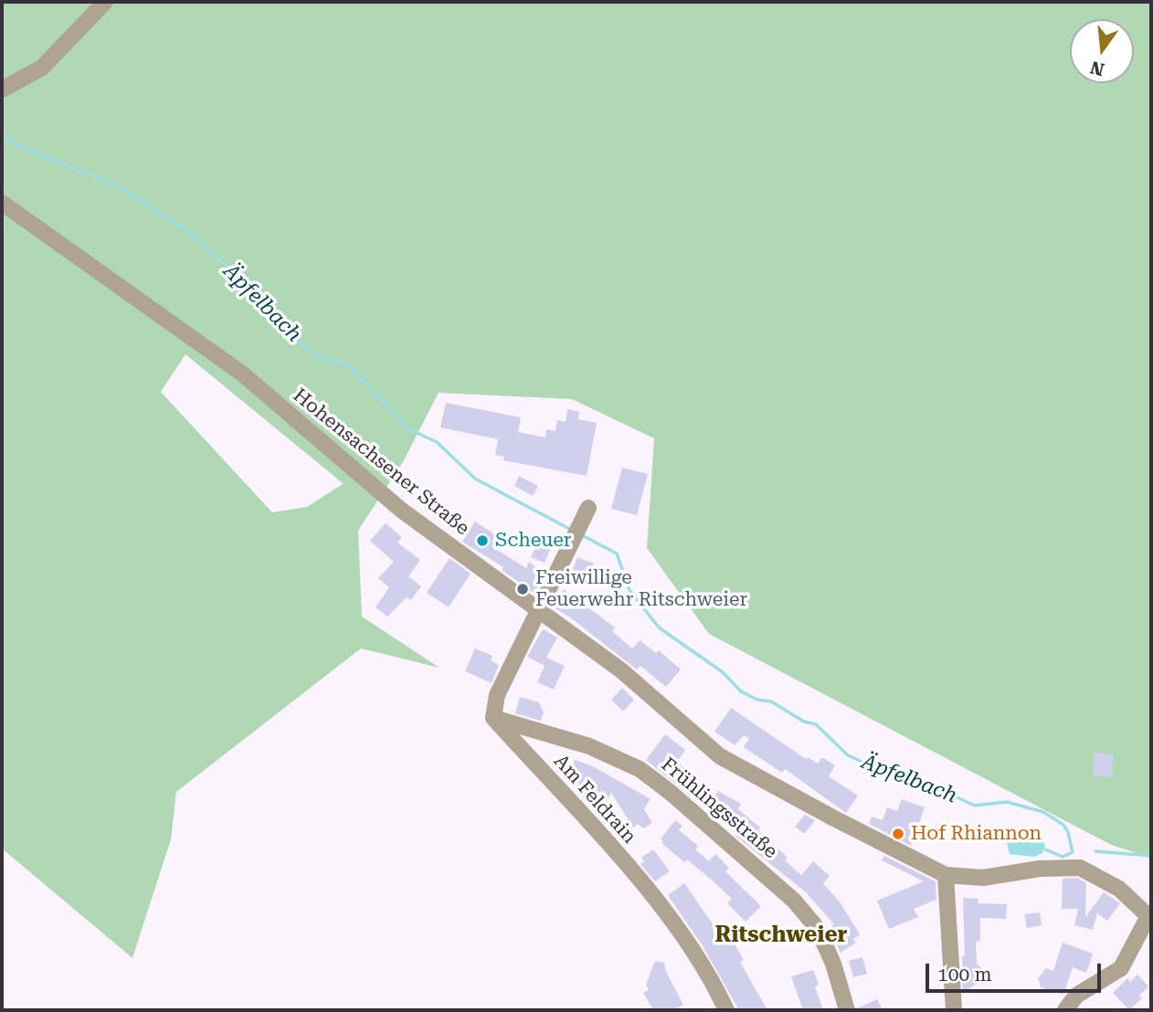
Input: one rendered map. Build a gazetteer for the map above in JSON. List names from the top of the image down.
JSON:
{
  "streets": {
    "street": ["Hohensachsener Straße", "Am Feldrain", "Frühlingsstraße"]
  },
  "crossings": [
    ["Am Feldrain", "Frühlingsstraße"]
  ],
  "districts": ["Ritschweier"],
  "water": ["Äpfelbach"],
  "places": ["Scheuer", "Freiwillige Feuerwehr Ritschweier", "Hof Rhiannon"],
  "scale_bar": "100 m",
  "north": "bottom"
}
